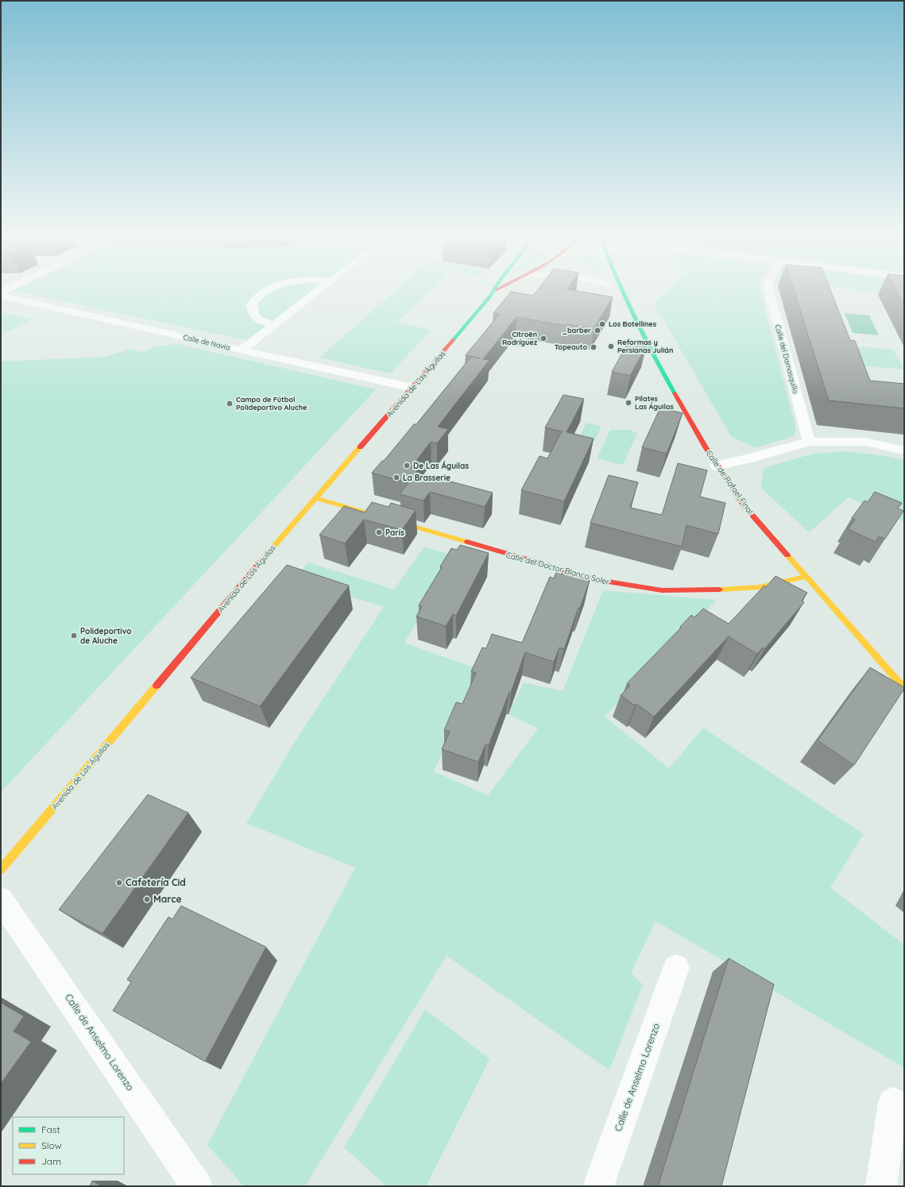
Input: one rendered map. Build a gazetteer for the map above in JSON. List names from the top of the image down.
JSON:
{
  "streets": {
    "street": [
      "Calle de Navia",
      "Calle del Damasquillo",
      "Avenida de Las Águilas",
      "Calle de Rafael Finat",
      "Calle del Doctor Blanco Soler",
      "Calle de Anselmo Lorenzo"
    ]
  },
  "crossings": [
    ["Calle de Navia", "Avenida de Las Águilas"],
    ["Avenida de Las Águilas", "Calle del Doctor Blanco Soler"],
    ["Calle de Rafael Finat", "Calle del Doctor Blanco Soler"]
  ],
  "places": [
    "Los Botellines",
    "_barber",
    "Citroën Rodríguez",
    "Reformas y Persianas Julián",
    "Topeauto",
    "Pilates Las Águilas",
    "Campo de Fútbol Polideportivo Aluche",
    "De Las Águilas",
    "La Brasserie",
    "París",
    "Polideportivo de Aluche",
    "Cafetería Cid",
    "Marce"
  ],
  "legend": ["Fast", "Slow", "Jam"]
}
